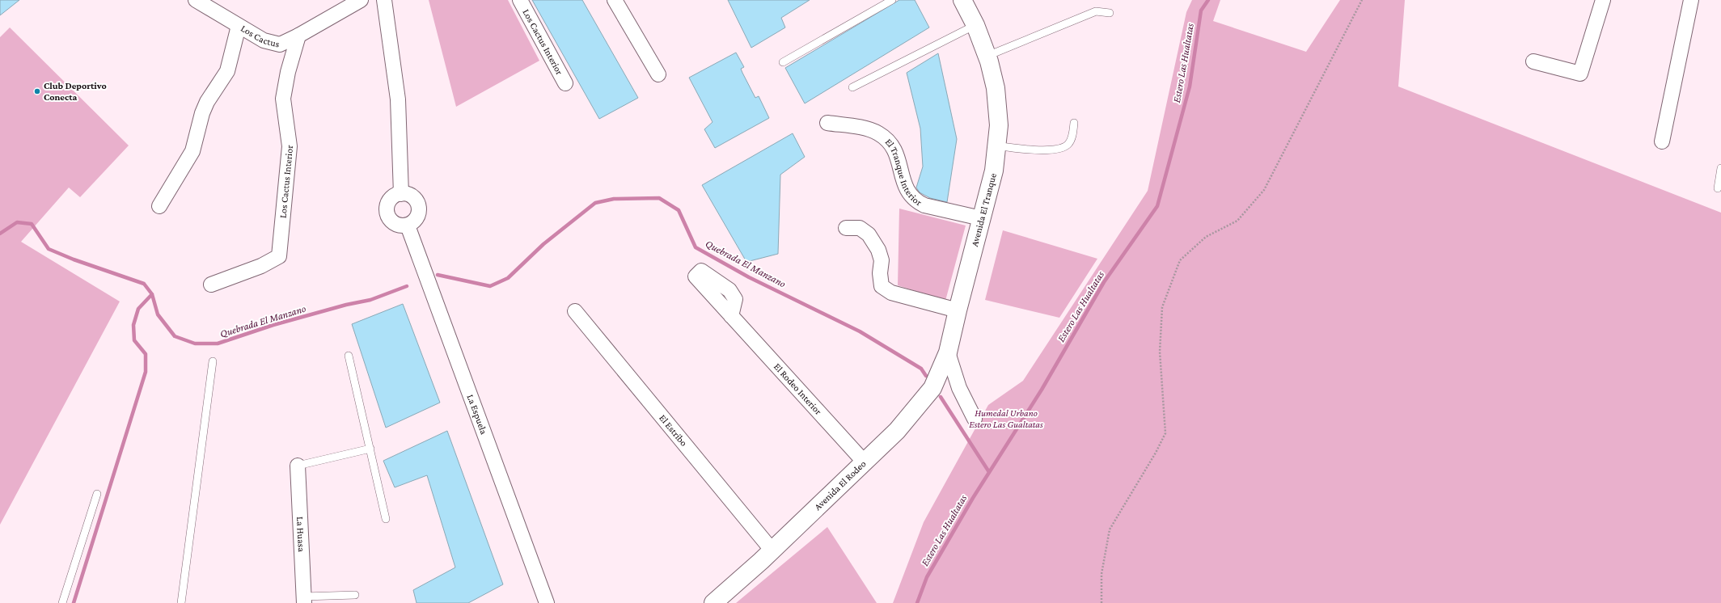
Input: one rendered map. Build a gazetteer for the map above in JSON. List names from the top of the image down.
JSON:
{
  "streets": {
    "street": [
      "Los Cactus",
      "Los Cactus Interior",
      "El Tranque Interior",
      "Avenida El Tranque",
      "El Rodeo Interior",
      "La Espuela",
      "El Estribo",
      "Avenida El Rodeo",
      "La Huasa"
    ]
  },
  "crossings": [
    ["Los Cactus", "Los Cactus Interior"],
    ["El Tranque Interior", "Avenida El Tranque"],
    ["Avenida El Tranque", "Avenida El Rodeo"],
    ["El Rodeo Interior", "Avenida El Rodeo"],
    ["El Estribo", "Avenida El Rodeo"]
  ],
  "water": ["Estero Las Hualtatas", "Quebrada El Manzano"],
  "parks": ["Humedal Urbano Estero Las Gualtatas"],
  "places": ["Club Deportivo Conecta"]
}
